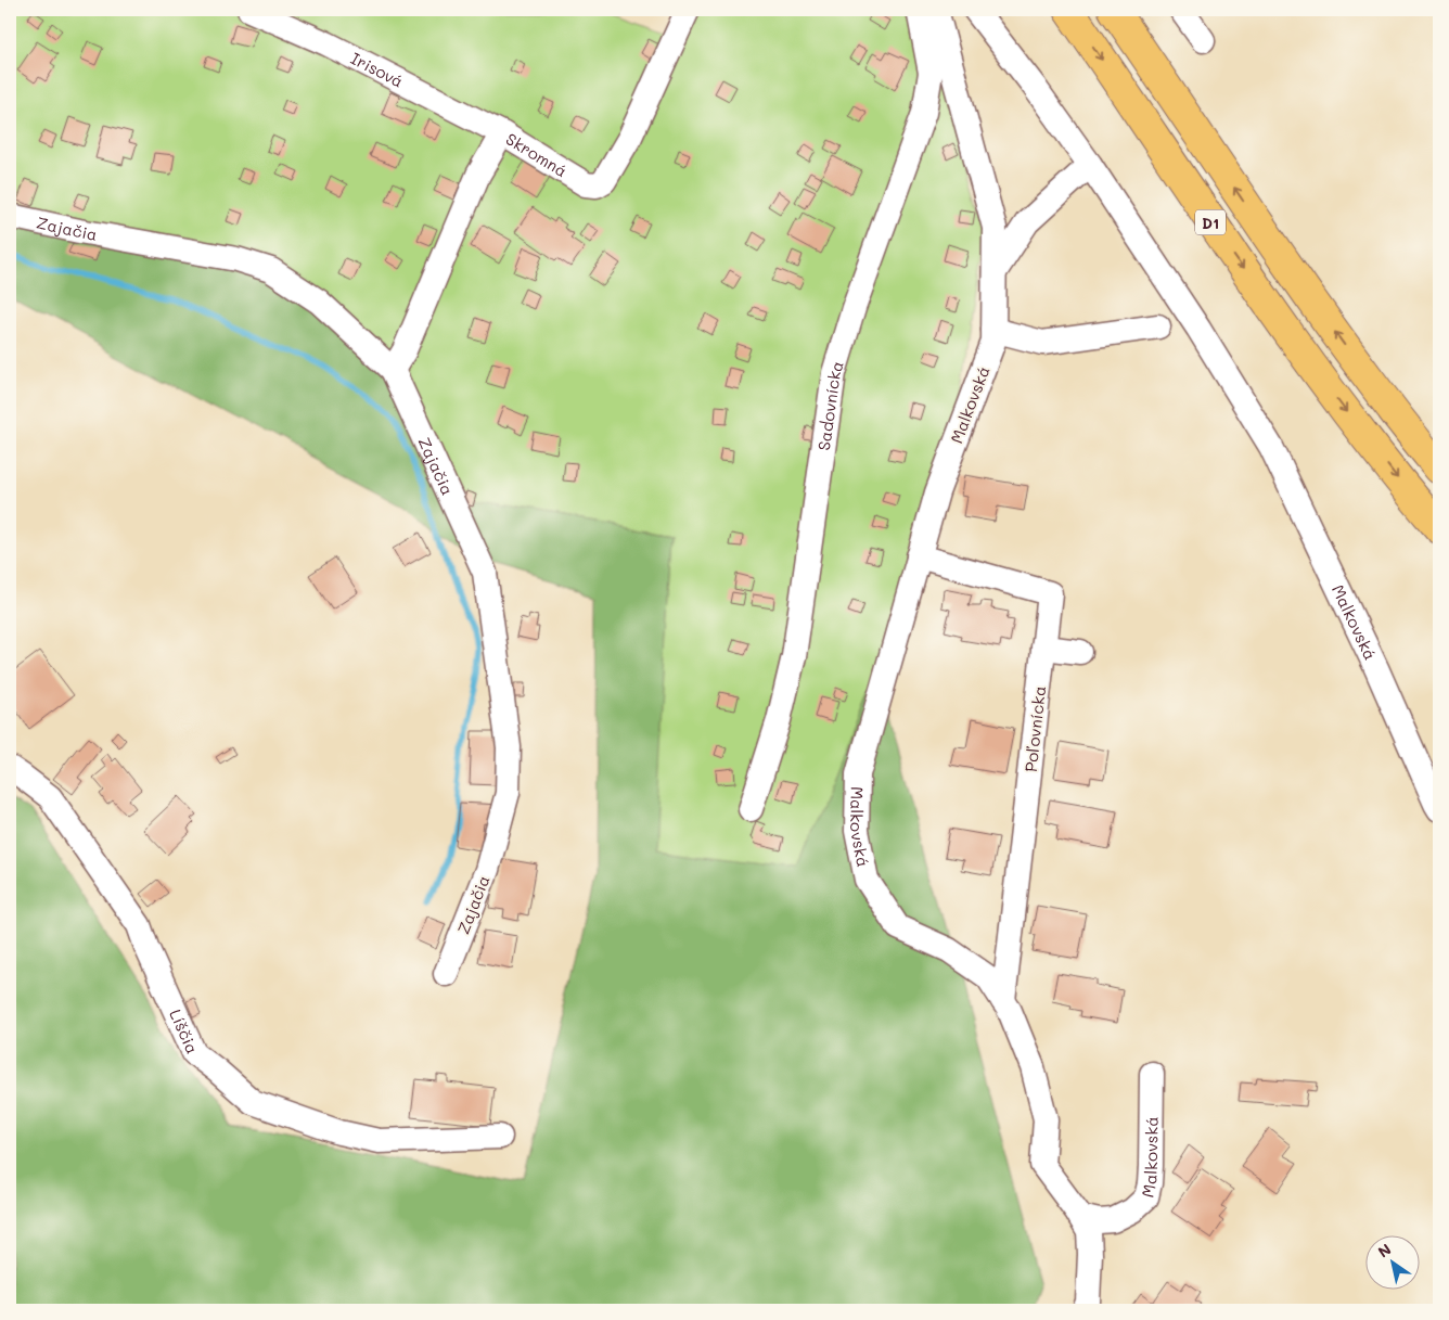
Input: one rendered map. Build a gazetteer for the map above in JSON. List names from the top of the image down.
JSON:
{
  "streets": {
    "highway": ["D1"],
    "street": [
      "Irisová",
      "Skromná",
      "Zajačia",
      "Malkovská",
      "Sadovnícka",
      "Poľovnícka",
      "Líščia"
    ]
  },
  "crossings": [
    ["Irisová", "Skromná"],
    ["Skromná", "Zajačia"],
    ["Malkovská", "Poľovnícka"]
  ],
  "north": "top left"
}
